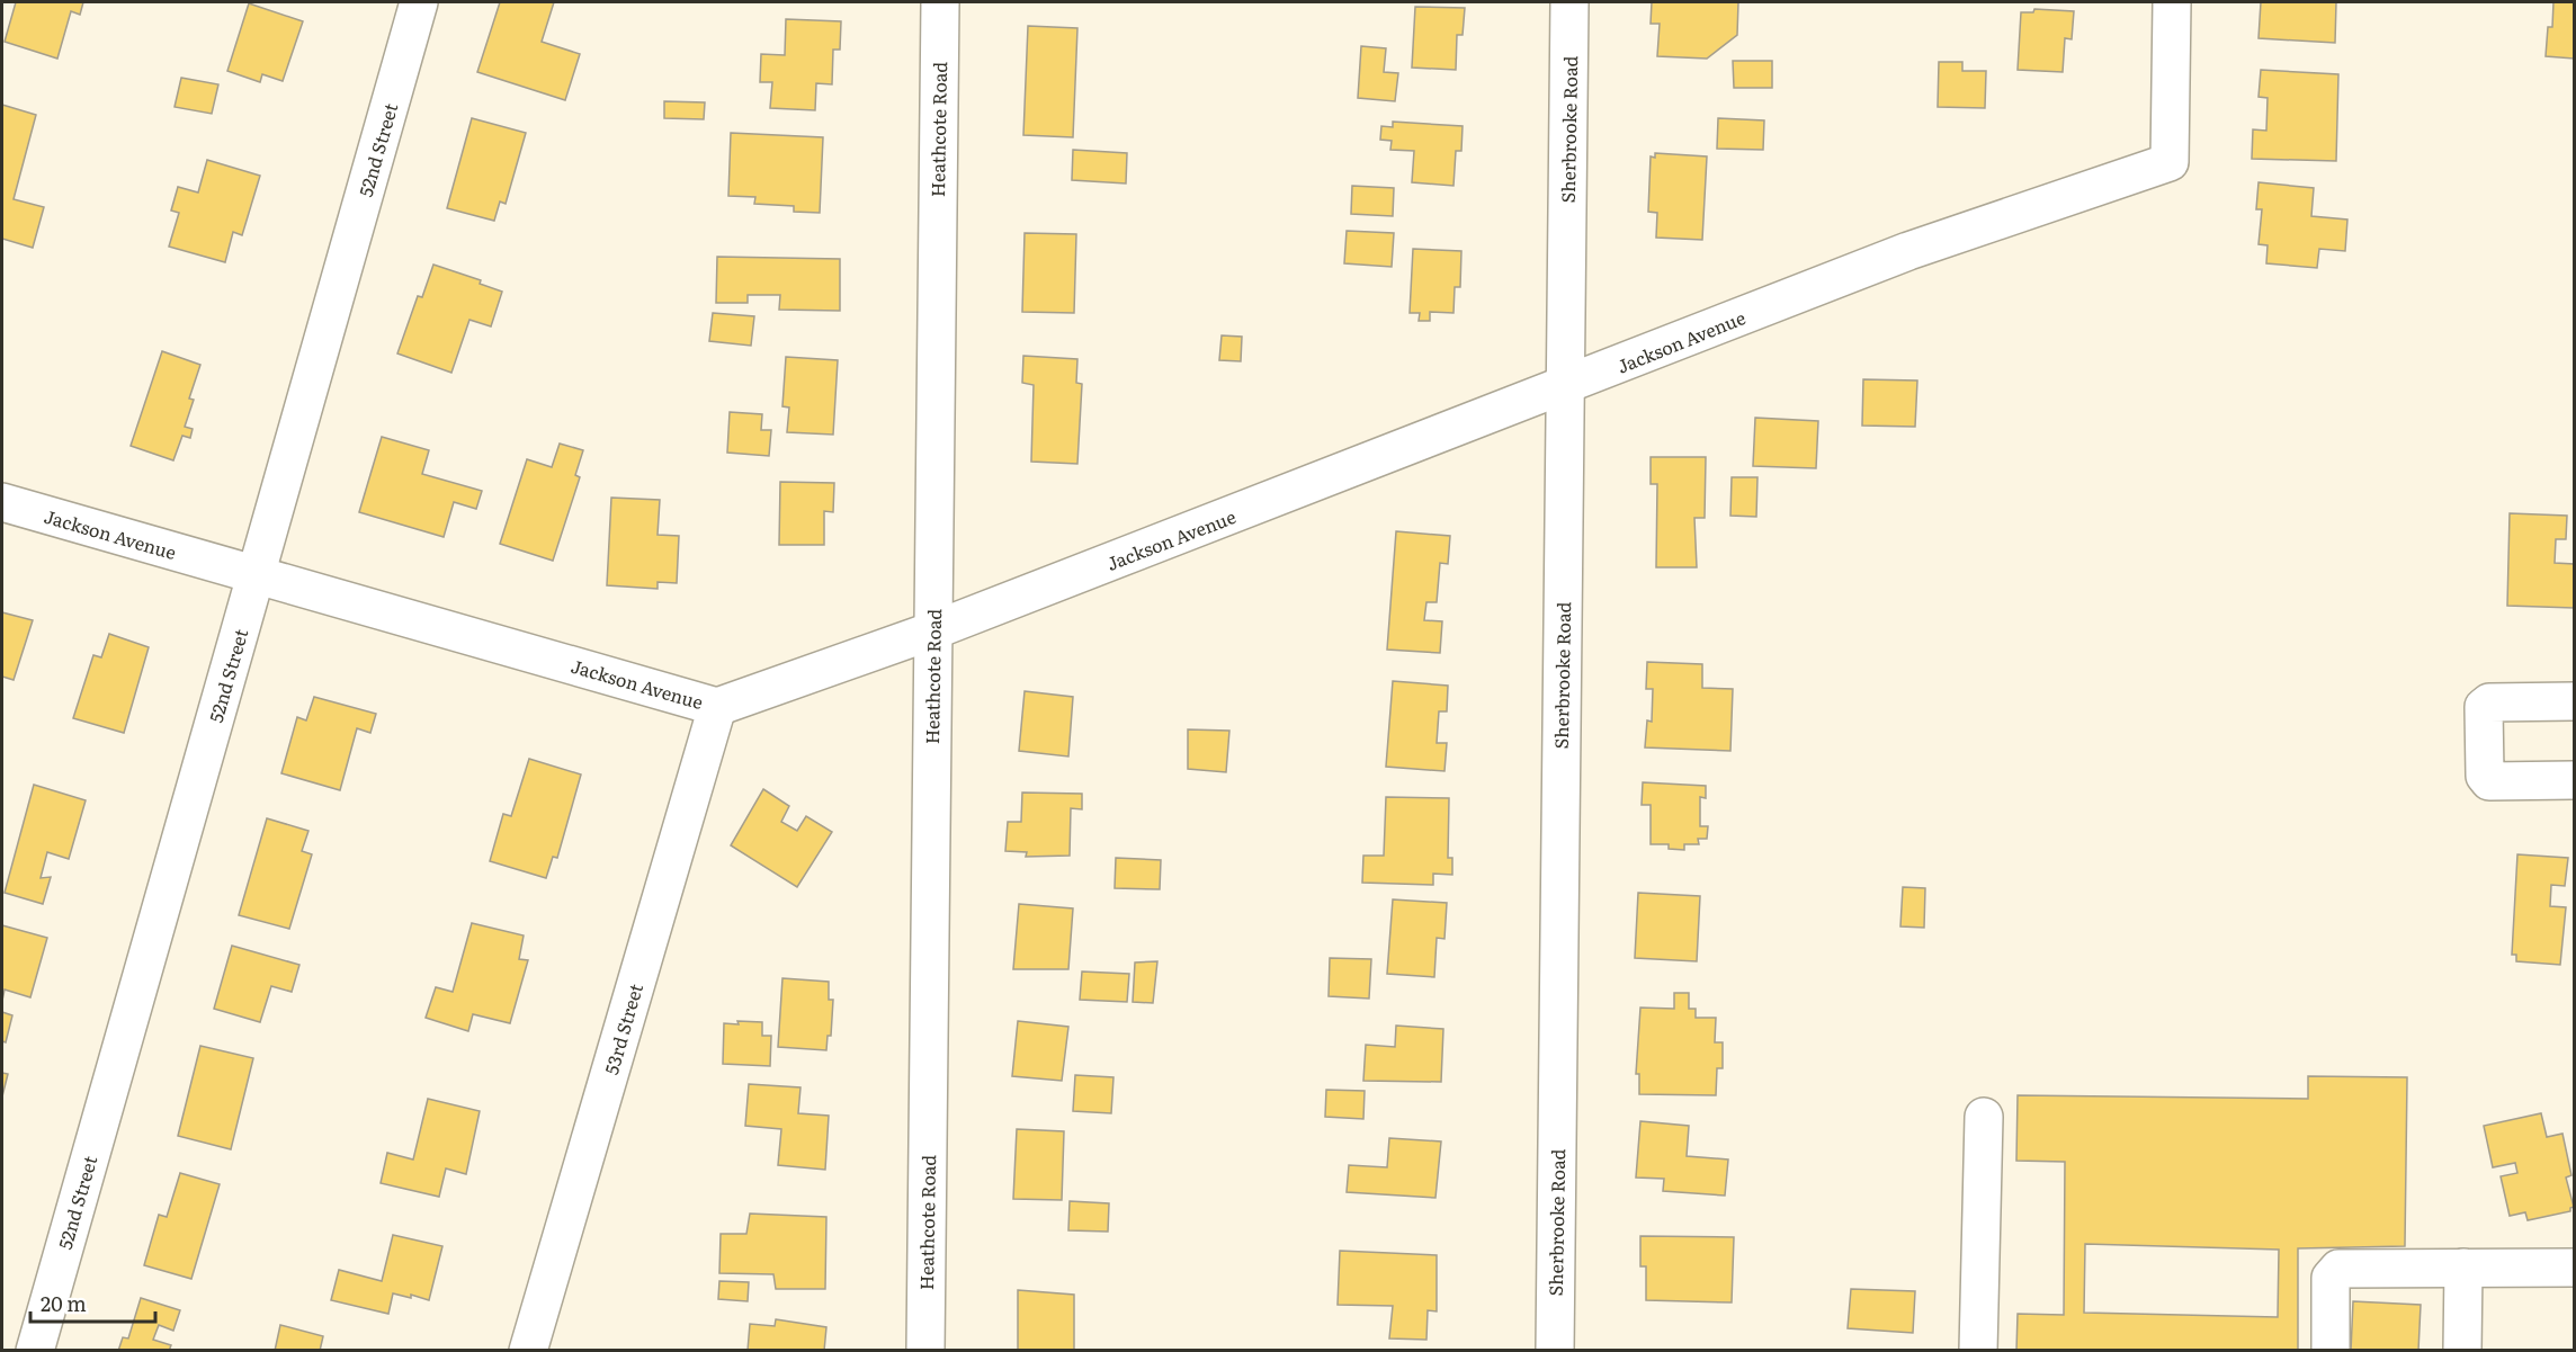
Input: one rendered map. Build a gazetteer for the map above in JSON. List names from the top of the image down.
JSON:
{
  "streets": {
    "street": [
      "Heathcote Road",
      "Sherbrooke Road",
      "52nd Street",
      "Jackson Avenue",
      "53rd Street"
    ]
  },
  "crossings": [
    ["Heathcote Road", "Jackson Avenue"],
    ["Sherbrooke Road", "Jackson Avenue"],
    ["52nd Street", "Jackson Avenue"],
    ["Jackson Avenue", "53rd Street"]
  ],
  "scale_bar": "20 m"
}
